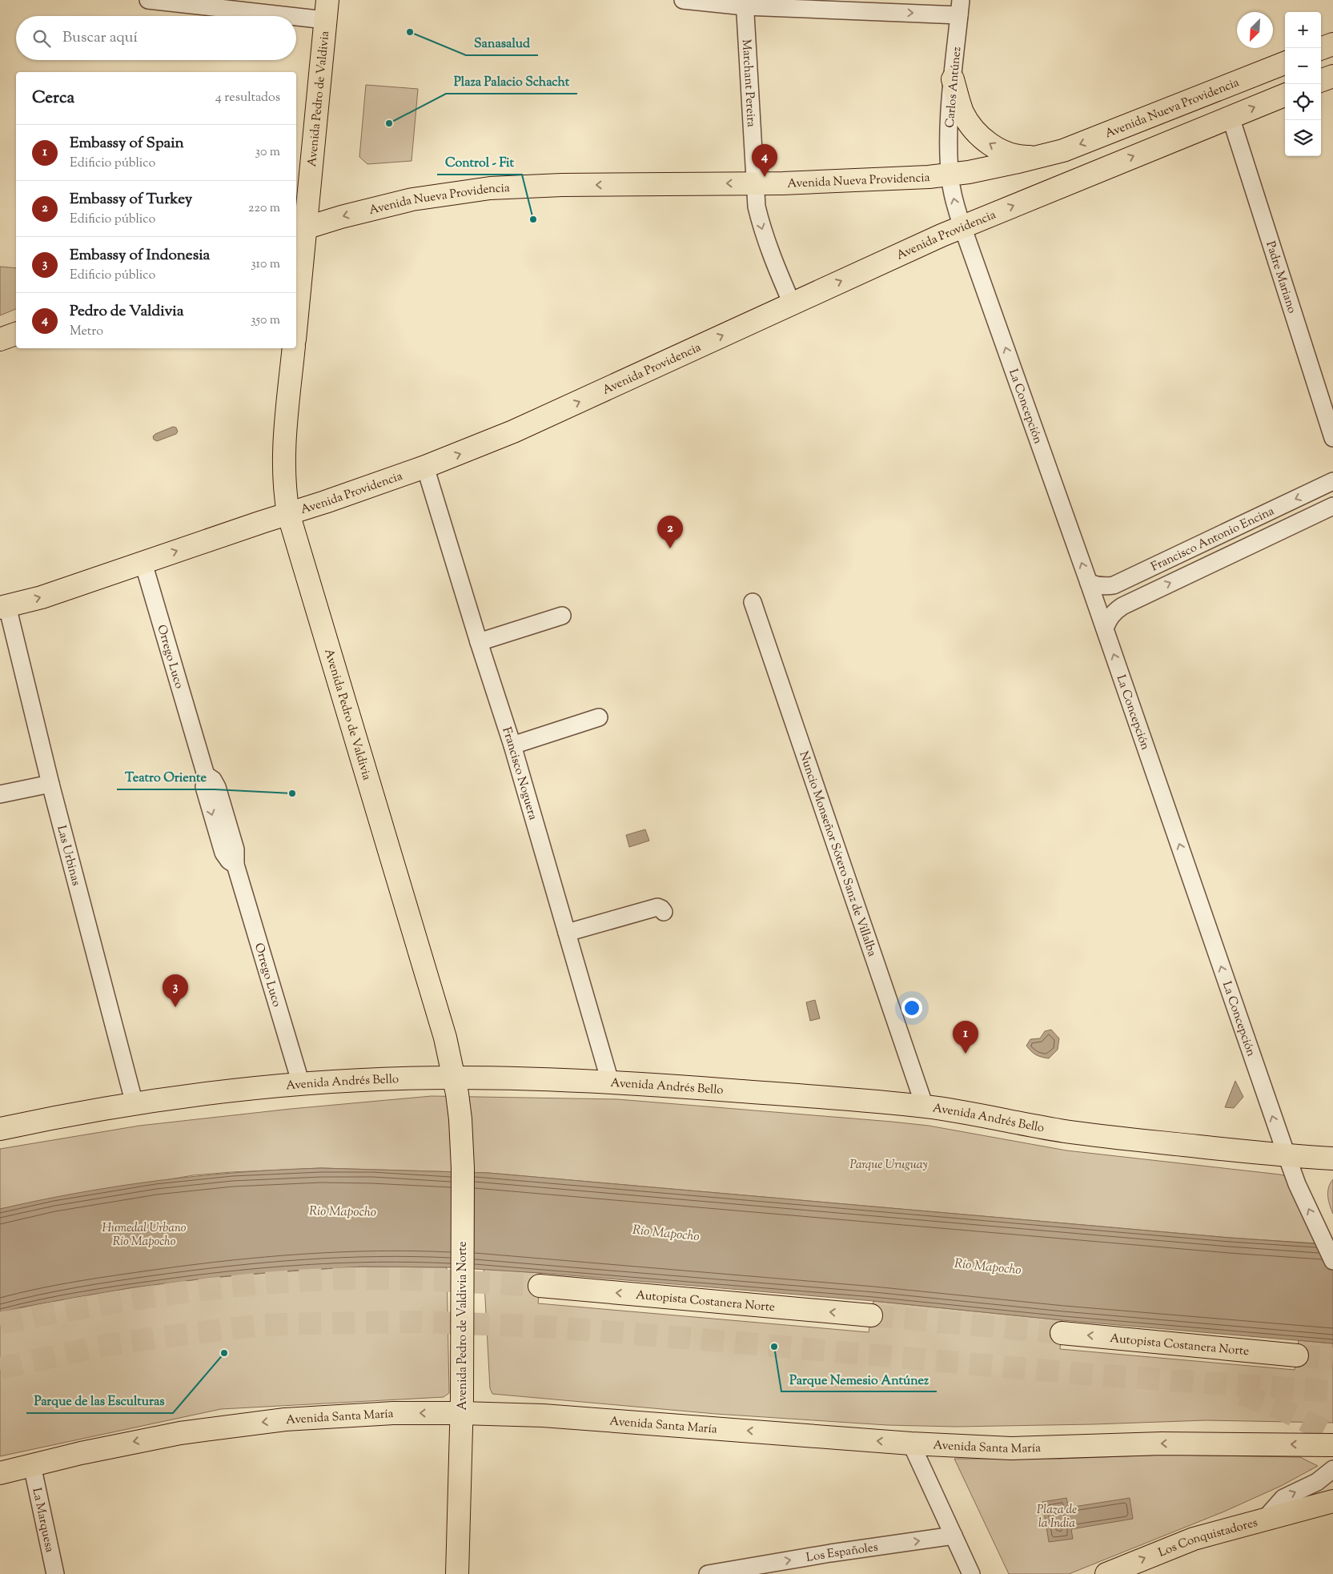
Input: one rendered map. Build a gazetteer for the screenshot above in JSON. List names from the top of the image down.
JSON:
{
  "streets": {
    "main road": [
      "Avenida Pedro de Valdivia",
      "Avenida Nueva Providencia",
      "Avenida Providencia",
      "Avenida Andrés Bello",
      "Autopista Costanera Norte",
      "Avenida Pedro de Valdivia Norte",
      "Avenida Santa María",
      "Los Conquistadores"
    ],
    "street": [
      "Marchant Pereira",
      "Carlos Antúnez",
      "Padre Mariano",
      "La Concepción",
      "Francisco Antonio Encina",
      "Orrego Luco",
      "Francisco Noguera",
      "Nuncio Monseñor Sótero Sanz de Villalba",
      "Las Urbinas",
      "La Marquesa",
      "Los Españoles"
    ]
  },
  "crossings": [
    ["Marchant Pereira", "Avenida Nueva Providencia"],
    ["Marchant Pereira", "Avenida Providencia"],
    ["Carlos Antúnez", "Avenida Nueva Providencia"],
    ["Carlos Antúnez", "La Concepción"],
    ["Avenida Pedro de Valdivia", "Avenida Nueva Providencia"],
    ["Avenida Pedro de Valdivia", "Avenida Providencia"],
    ["Avenida Pedro de Valdivia", "Avenida Andrés Bello"],
    ["Avenida Pedro de Valdivia", "Avenida Pedro de Valdivia Norte"],
    ["Avenida Nueva Providencia", "La Concepción"],
    ["Avenida Providencia", "Padre Mariano"],
    ["Avenida Providencia", "La Concepción"],
    ["Avenida Providencia", "Orrego Luco"],
    ["Avenida Providencia", "Francisco Noguera"],
    ["Avenida Providencia", "Las Urbinas"],
    ["La Concepción", "Francisco Antonio Encina"],
    ["La Concepción", "Avenida Andrés Bello"],
    ["Orrego Luco", "Avenida Andrés Bello"],
    ["Francisco Noguera", "Avenida Andrés Bello"],
    ["Nuncio Monseñor Sótero Sanz de Villalba", "Avenida Andrés Bello"],
    ["Las Urbinas", "Avenida Andrés Bello"],
    ["Avenida Andrés Bello", "Avenida Pedro de Valdivia Norte"],
    ["Avenida Pedro de Valdivia Norte", "Avenida Santa María"],
    ["Avenida Santa María", "La Marquesa"]
  ],
  "one_way": [
    "Marchant Pereira",
    "Avenida Nueva Providencia",
    "Avenida Providencia",
    "La Concepción",
    "Autopista Costanera Norte",
    "Avenida Santa María",
    "Los Conquistadores",
    "Los Españoles"
  ],
  "water": ["Río Mapocho"],
  "parks": ["Parque Uruguay", "Humedal Urbano Río Mapocho", "Plaza de la India"],
  "places": [
    "Sanasalud",
    "Plaza Palacio Schacht",
    "Control - Fit",
    "Teatro Oriente",
    "Parque Nemesio Antúnez",
    "Parque de las Esculturas"
  ],
  "north": "bottom left",
  "page": {
    "map_buttons": ["+", "−"],
    "search": "Buscar aquí",
    "heading": ["Cerca", "4 resultados"],
    "list": [
      {
        "mark": "1",
        "name": "Embassy of Spain",
        "note": "Edificio público",
        "value": "30 m"
      },
      {
        "mark": "2",
        "name": "Embassy of Turkey",
        "note": "Edificio público",
        "value": "220 m"
      },
      {
        "mark": "3",
        "name": "Embassy of Indonesia",
        "note": "Edificio público",
        "value": "310 m"
      },
      {
        "mark": "4",
        "name": "Pedro de Valdivia",
        "note": "Metro",
        "value": "350 m"
      }
    ],
    "pins": [
      "4",
      "2",
      "3",
      "1"
    ]
  }
}
